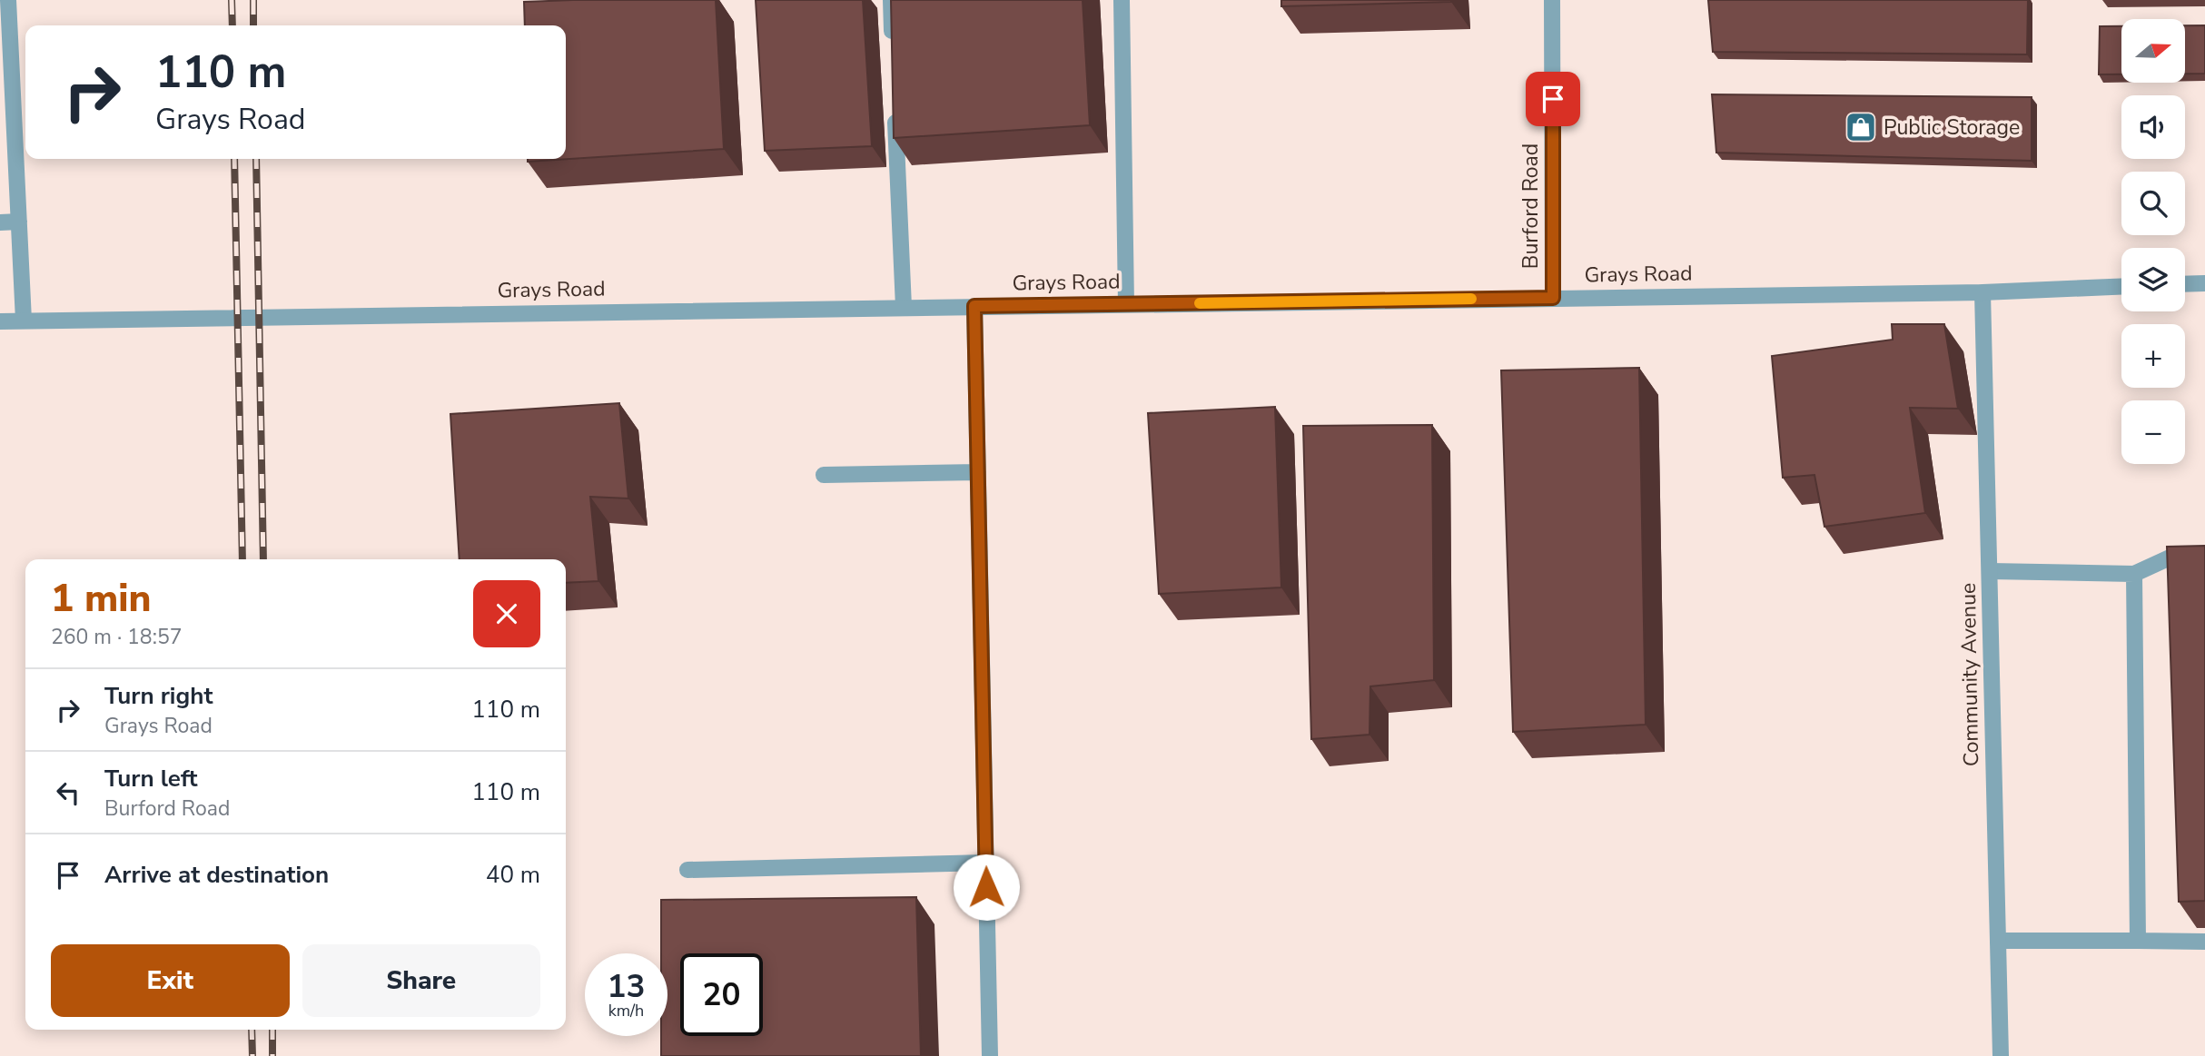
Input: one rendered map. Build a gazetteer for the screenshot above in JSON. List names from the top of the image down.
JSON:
{
  "streets": {
    "street": ["Burford Road", "Grays Road", "Community Avenue"]
  },
  "crossings": [
    ["Burford Road", "Grays Road"],
    ["Grays Road", "Community Avenue"]
  ],
  "places": {
    "shop": ["Public Storage"]
  },
  "north": "right",
  "page": {
    "map_buttons": ["+", "−"],
    "turn": ["110 m", "Grays Road"],
    "heading": ["1 min", "260 m · 18:57"],
    "list": [
      {
        "name": "Turn right",
        "note": "Grays Road",
        "value": "110 m"
      },
      {
        "name": "Turn left",
        "note": "Burford Road",
        "value": "110 m"
      },
      {
        "name": "Arrive at destination",
        "value": "40 m"
      }
    ],
    "buttons": ["Exit", "Share"],
    "speed": "13 km/h",
    "limit": "20"
  }
}
